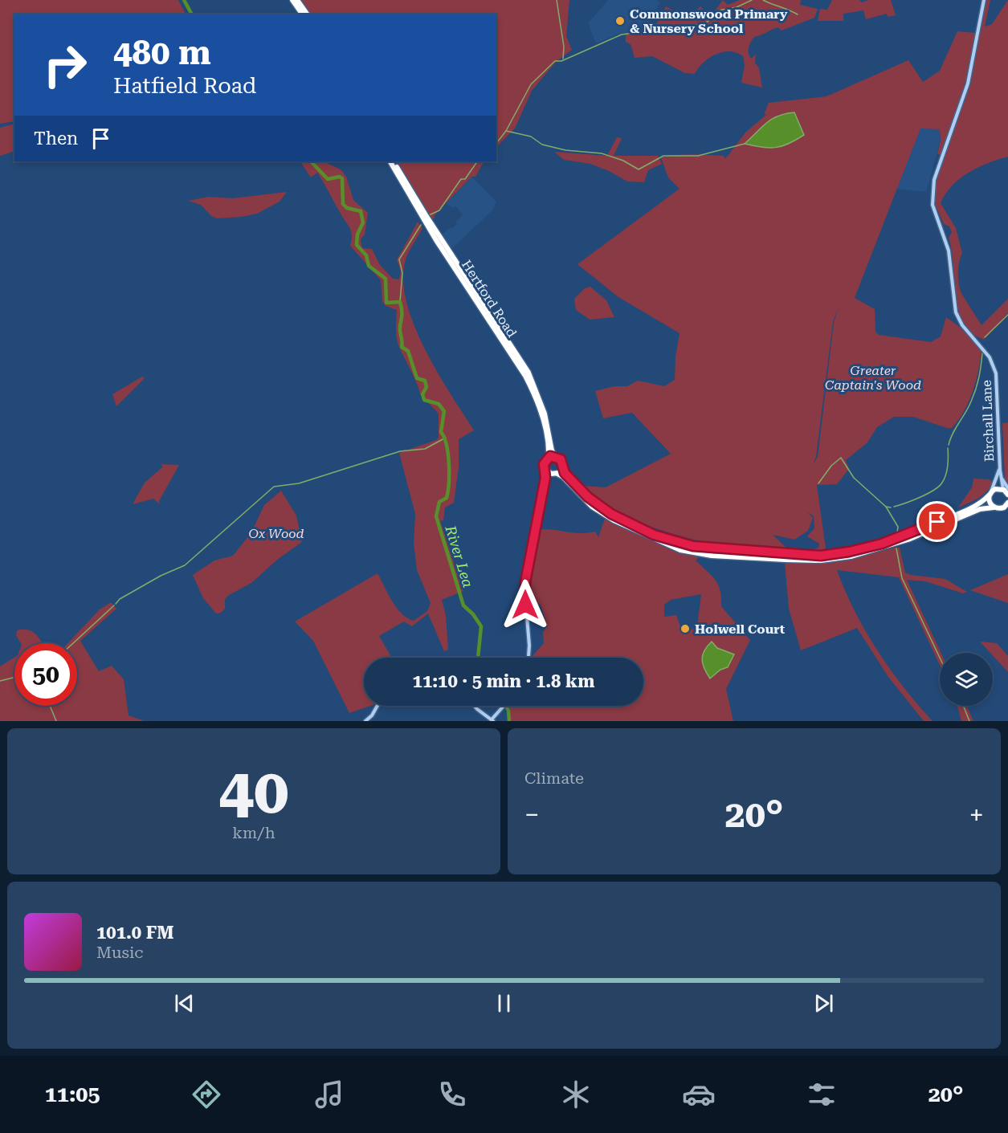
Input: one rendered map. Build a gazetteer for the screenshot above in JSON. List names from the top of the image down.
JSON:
{
  "streets": {
    "highway": ["Hertford Road"],
    "main road": ["Birchall Lane"]
  },
  "water": ["River Lea"],
  "parks": ["Greater Captain's Wood", "Ox Wood"],
  "places": ["Commonswood Primary & Nursery School", "Holwell Court"],
  "page": {
    "turn": ["480 m", "Hatfield Road"],
    "then": "Then",
    "limit": "50",
    "trip": "11:10 · 5 min · 1.8 km",
    "tile": [
      ["40", "km/h"],
      "Climate"
    ],
    "heat": ["−", "20°", "+"],
    "song": ["101.0 FM", "Music"],
    "tabs": ["11:05", "20°"]
  }
}
